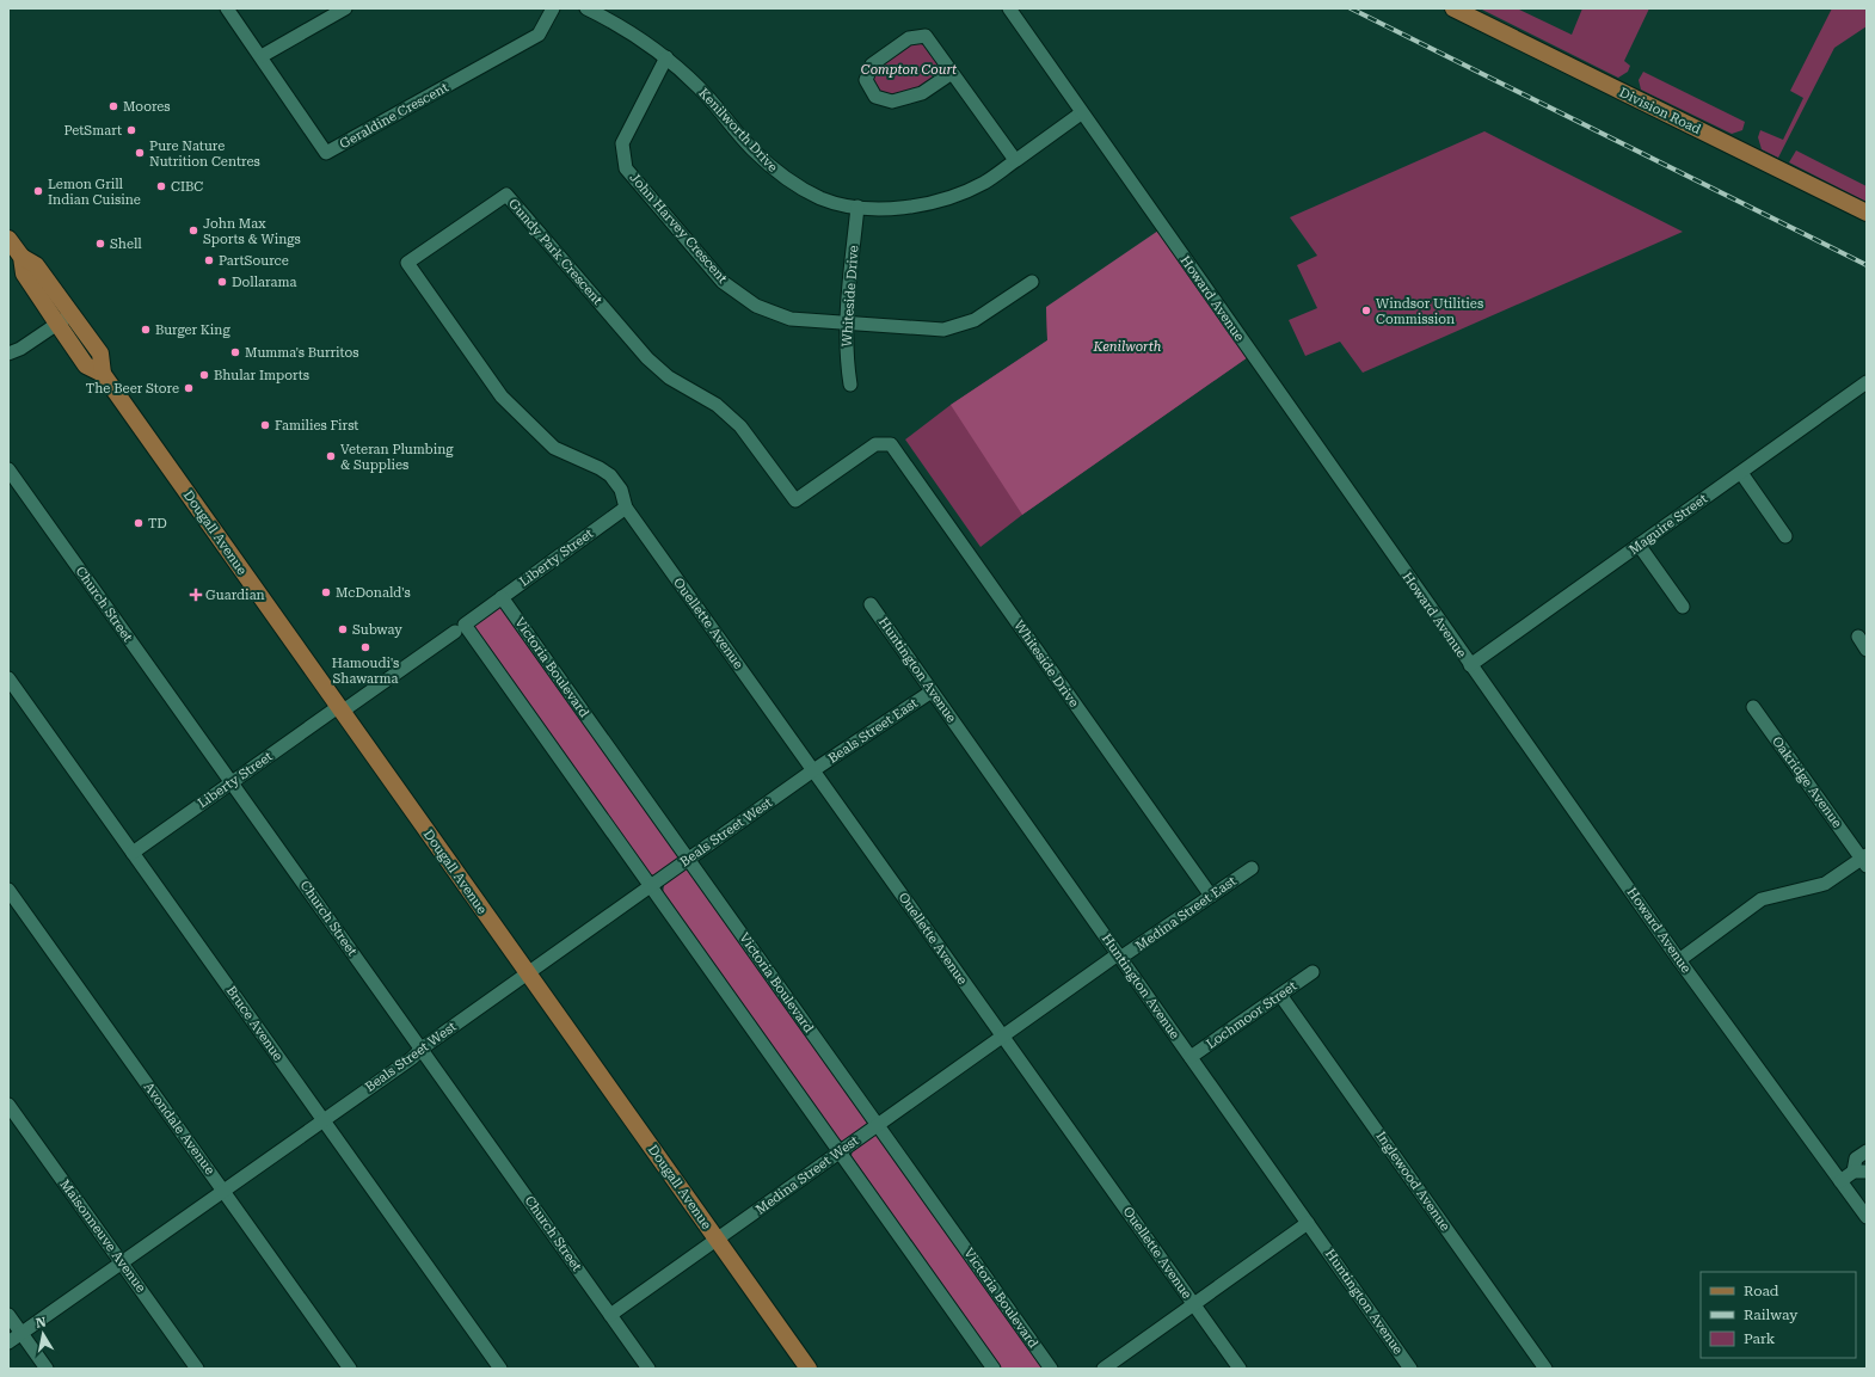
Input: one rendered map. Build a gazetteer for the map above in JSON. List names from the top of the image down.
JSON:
{
  "streets": {
    "main road": ["Division Road", "Dougall Avenue"],
    "street": [
      "Geraldine Crescent",
      "Kenilworth Drive",
      "John Harvey Crescent",
      "Gundy Park Crescent",
      "Whiteside Drive",
      "Howard Avenue",
      "Maguire Street",
      "Liberty Street",
      "Church Street",
      "Ouellette Avenue",
      "Victoria Boulevard",
      "Huntington Avenue",
      "Beals Street East",
      "Oakridge Avenue",
      "Beals Street West",
      "Medina Street East",
      "Lochmoor Street",
      "Bruce Avenue",
      "Avondale Avenue",
      "Medina Street West",
      "Inglewood Avenue",
      "Maisonneuve Avenue"
    ]
  },
  "crossings": [
    ["Kenilworth Drive", "John Harvey Crescent"],
    ["Kenilworth Drive", "Whiteside Drive"],
    ["Kenilworth Drive", "Howard Avenue"],
    ["John Harvey Crescent", "Whiteside Drive"],
    ["Gundy Park Crescent", "Whiteside Drive"],
    ["Gundy Park Crescent", "Liberty Street"],
    ["Gundy Park Crescent", "Ouellette Avenue"],
    ["Whiteside Drive", "Medina Street East"],
    ["Howard Avenue", "Maguire Street"],
    ["Dougall Avenue", "Liberty Street"],
    ["Dougall Avenue", "Beals Street West"],
    ["Dougall Avenue", "Medina Street West"],
    ["Liberty Street", "Church Street"],
    ["Liberty Street", "Ouellette Avenue"],
    ["Liberty Street", "Victoria Boulevard"],
    ["Liberty Street", "Bruce Avenue"],
    ["Church Street", "Beals Street West"],
    ["Church Street", "Medina Street West"],
    ["Ouellette Avenue", "Beals Street East"],
    ["Ouellette Avenue", "Beals Street West"],
    ["Ouellette Avenue", "Medina Street East"],
    ["Ouellette Avenue", "Medina Street West"],
    ["Victoria Boulevard", "Beals Street West"],
    ["Victoria Boulevard", "Medina Street West"],
    ["Huntington Avenue", "Beals Street East"],
    ["Huntington Avenue", "Medina Street East"],
    ["Huntington Avenue", "Lochmoor Street"],
    ["Beals Street East", "Beals Street West"],
    ["Beals Street West", "Bruce Avenue"],
    ["Beals Street West", "Avondale Avenue"],
    ["Beals Street West", "Maisonneuve Avenue"],
    ["Medina Street East", "Medina Street West"],
    ["Lochmoor Street", "Inglewood Avenue"]
  ],
  "parks": ["Compton Court", "Kenilworth"],
  "places": {
    "other": [
      "Moores",
      "PetSmart",
      "Pure Nature Nutrition Centres",
      "CIBC",
      "Lemon Grill Indian Cuisine",
      "John Max Sports & Wings",
      "Shell",
      "PartSource",
      "Dollarama",
      "Windsor Utilities Commission",
      "Burger King",
      "Mumma's Burritos",
      "Bhular Imports",
      "The Beer Store",
      "Families First",
      "Veteran Plumbing & Supplies",
      "TD",
      "McDonald's",
      "Subway",
      "Hamoudi's Shawarma"
    ],
    "health": ["Guardian"]
  },
  "legend": ["Road", "Railway", "Park"],
  "north": "top"
}
